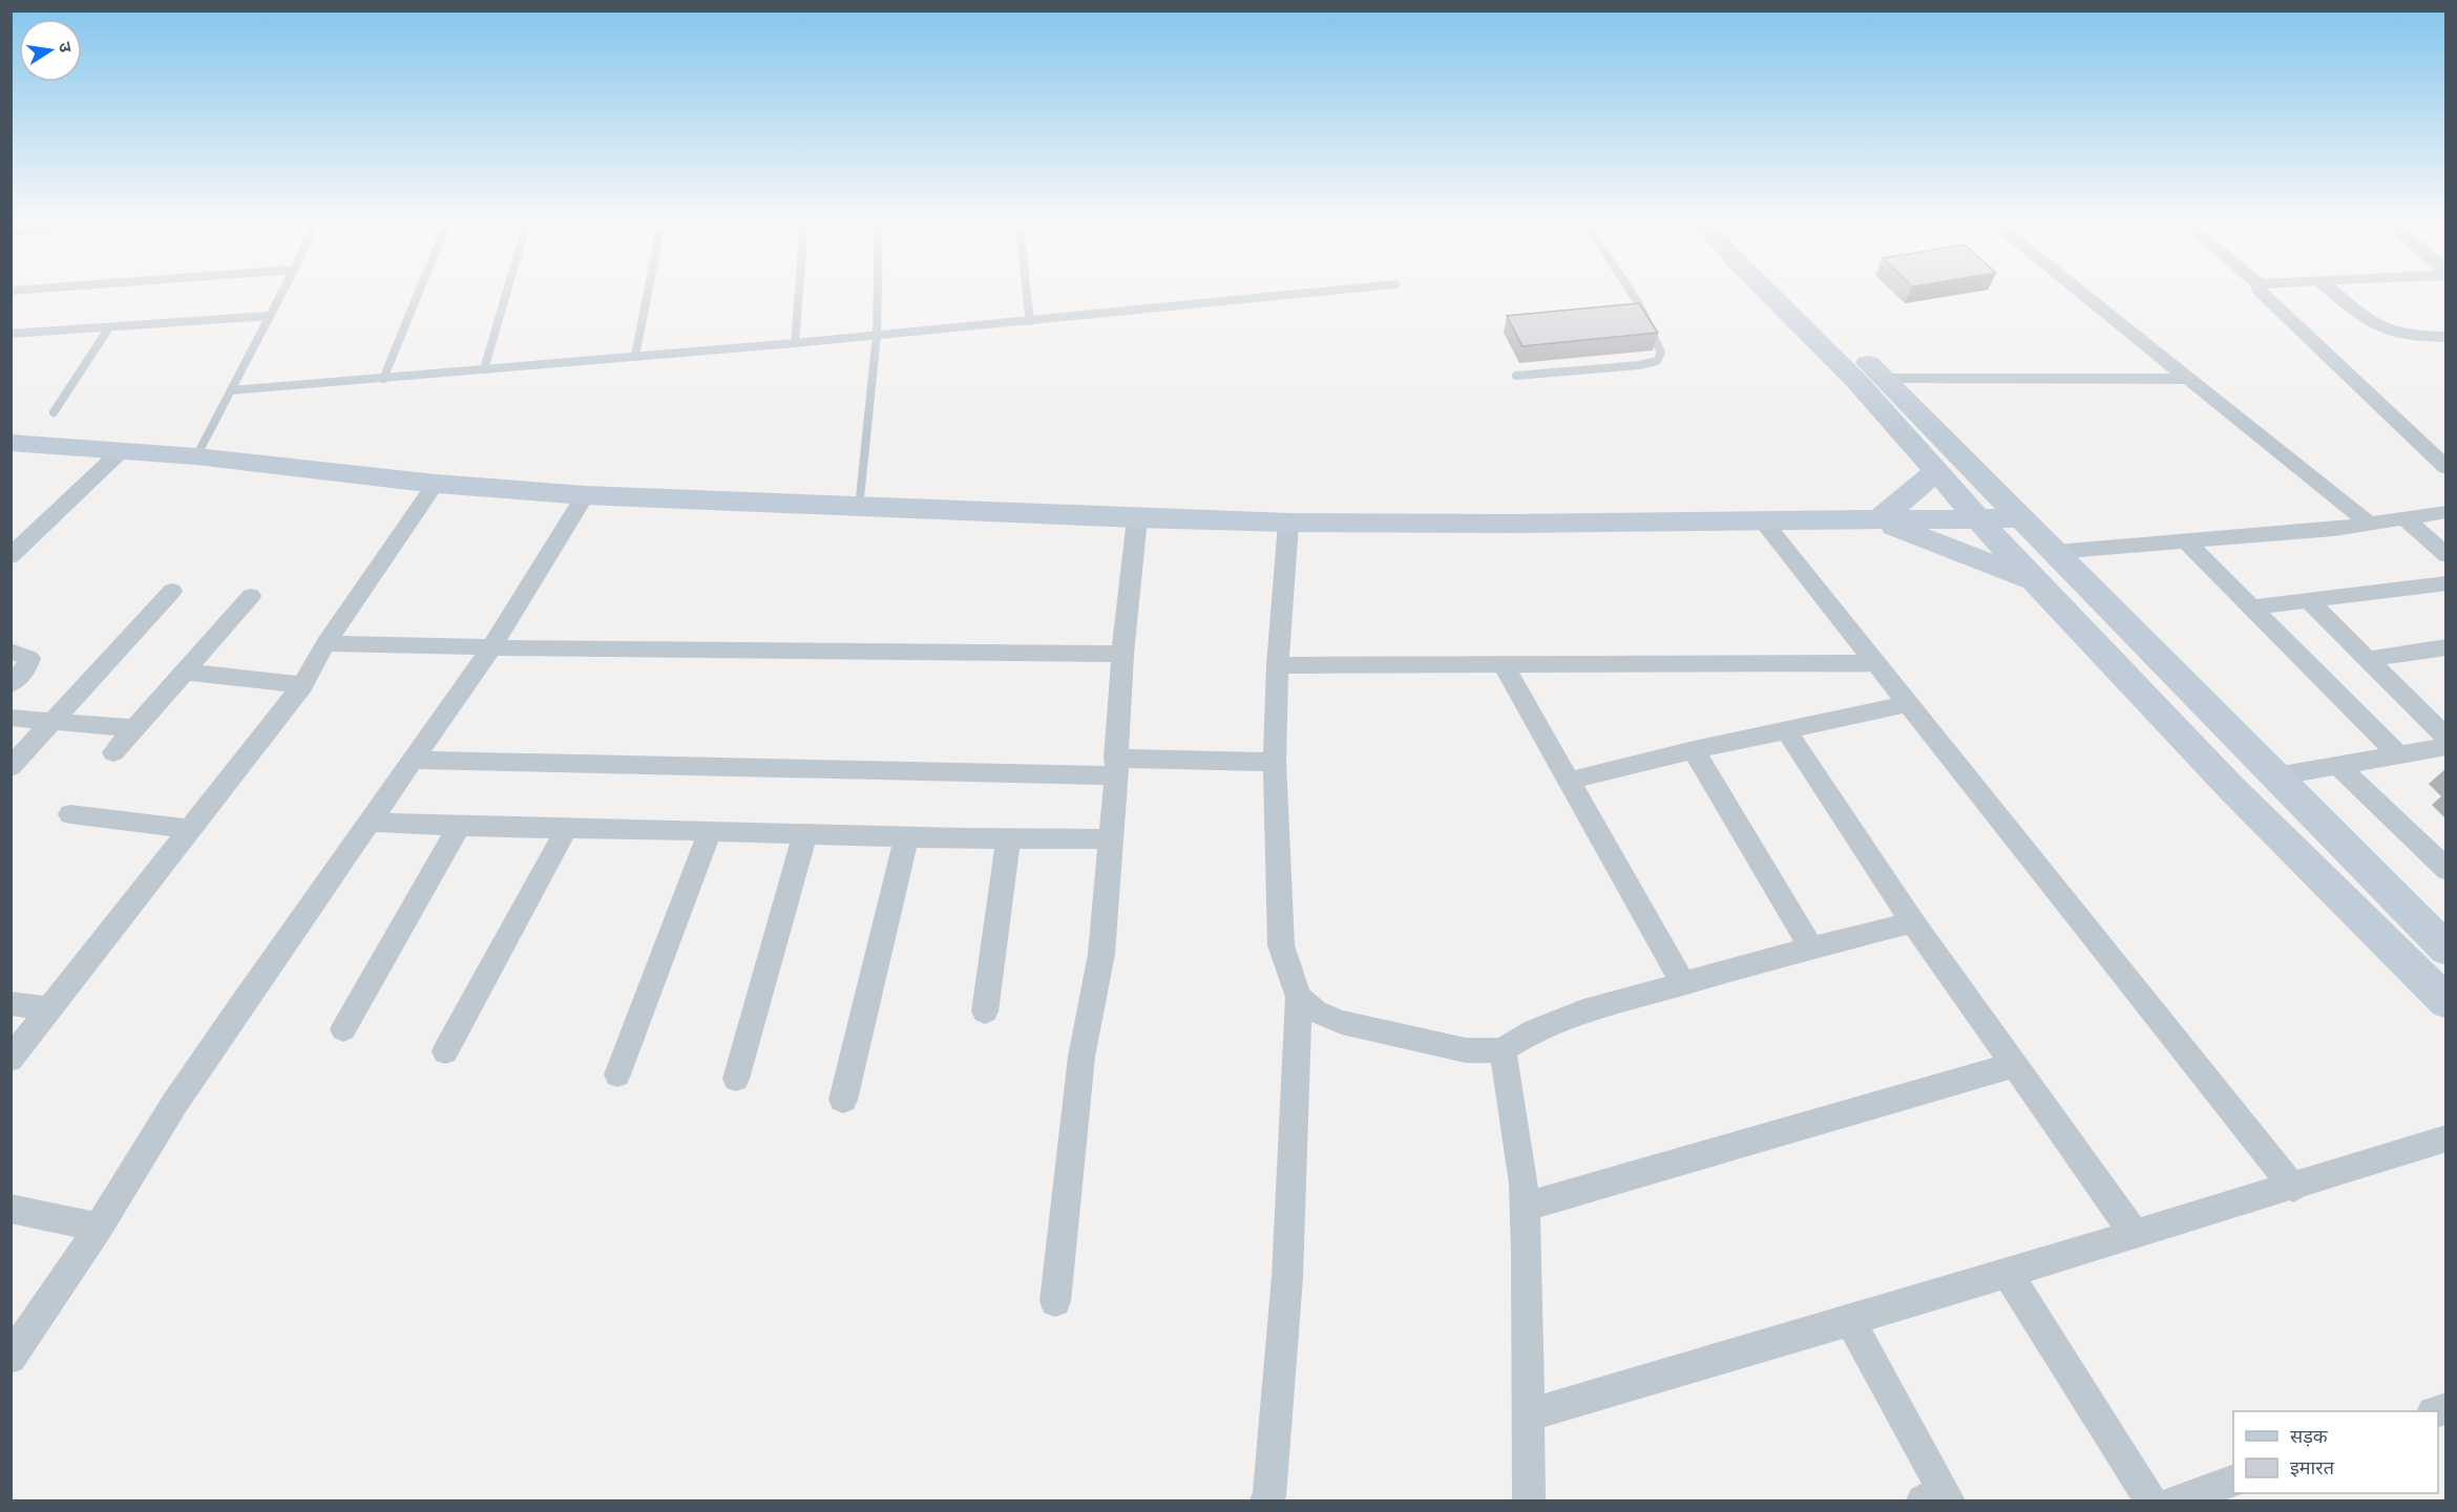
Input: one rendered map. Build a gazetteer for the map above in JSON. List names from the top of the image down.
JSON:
{
  "legend": ["सड़क", "इमारत"],
  "north": "right"
}
